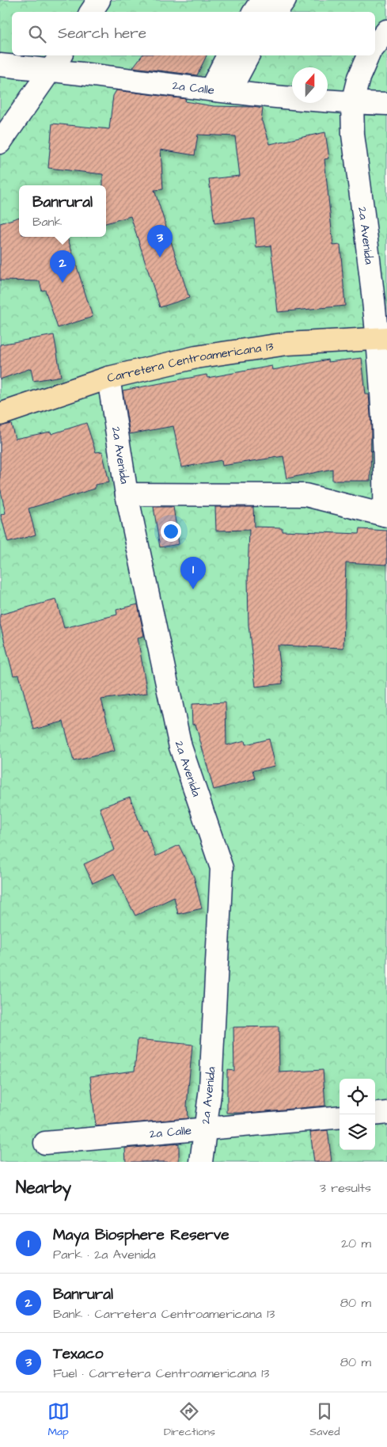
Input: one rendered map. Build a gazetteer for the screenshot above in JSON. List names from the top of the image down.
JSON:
{
  "streets": {
    "highway": ["Carretera Centroamericana 13"],
    "street": ["2a Calle", "2a Avenida"]
  },
  "crossings": [
    ["2a Calle", "2a Avenida"],
    ["2a Avenida", "Carretera Centroamericana 13"]
  ],
  "north": "top",
  "page": {
    "search": "Search here",
    "popup": ["Banrural", "Bank"],
    "pins": ["3", "2", "1"],
    "heading": ["Nearby", "3 results"],
    "list": [
      {
        "mark": "1",
        "name": "Maya Biosphere Reserve",
        "note": "Park · 2a Avenida",
        "value": "20 m"
      },
      {
        "mark": "2",
        "name": "Banrural",
        "note": "Bank · Carretera Centroamericana 13",
        "value": "80 m"
      },
      {
        "mark": "3",
        "name": "Texaco",
        "note": "Fuel · Carretera Centroamericana 13",
        "value": "80 m"
      }
    ],
    "nav": ["Map", "Directions", "Saved"]
  }
}
